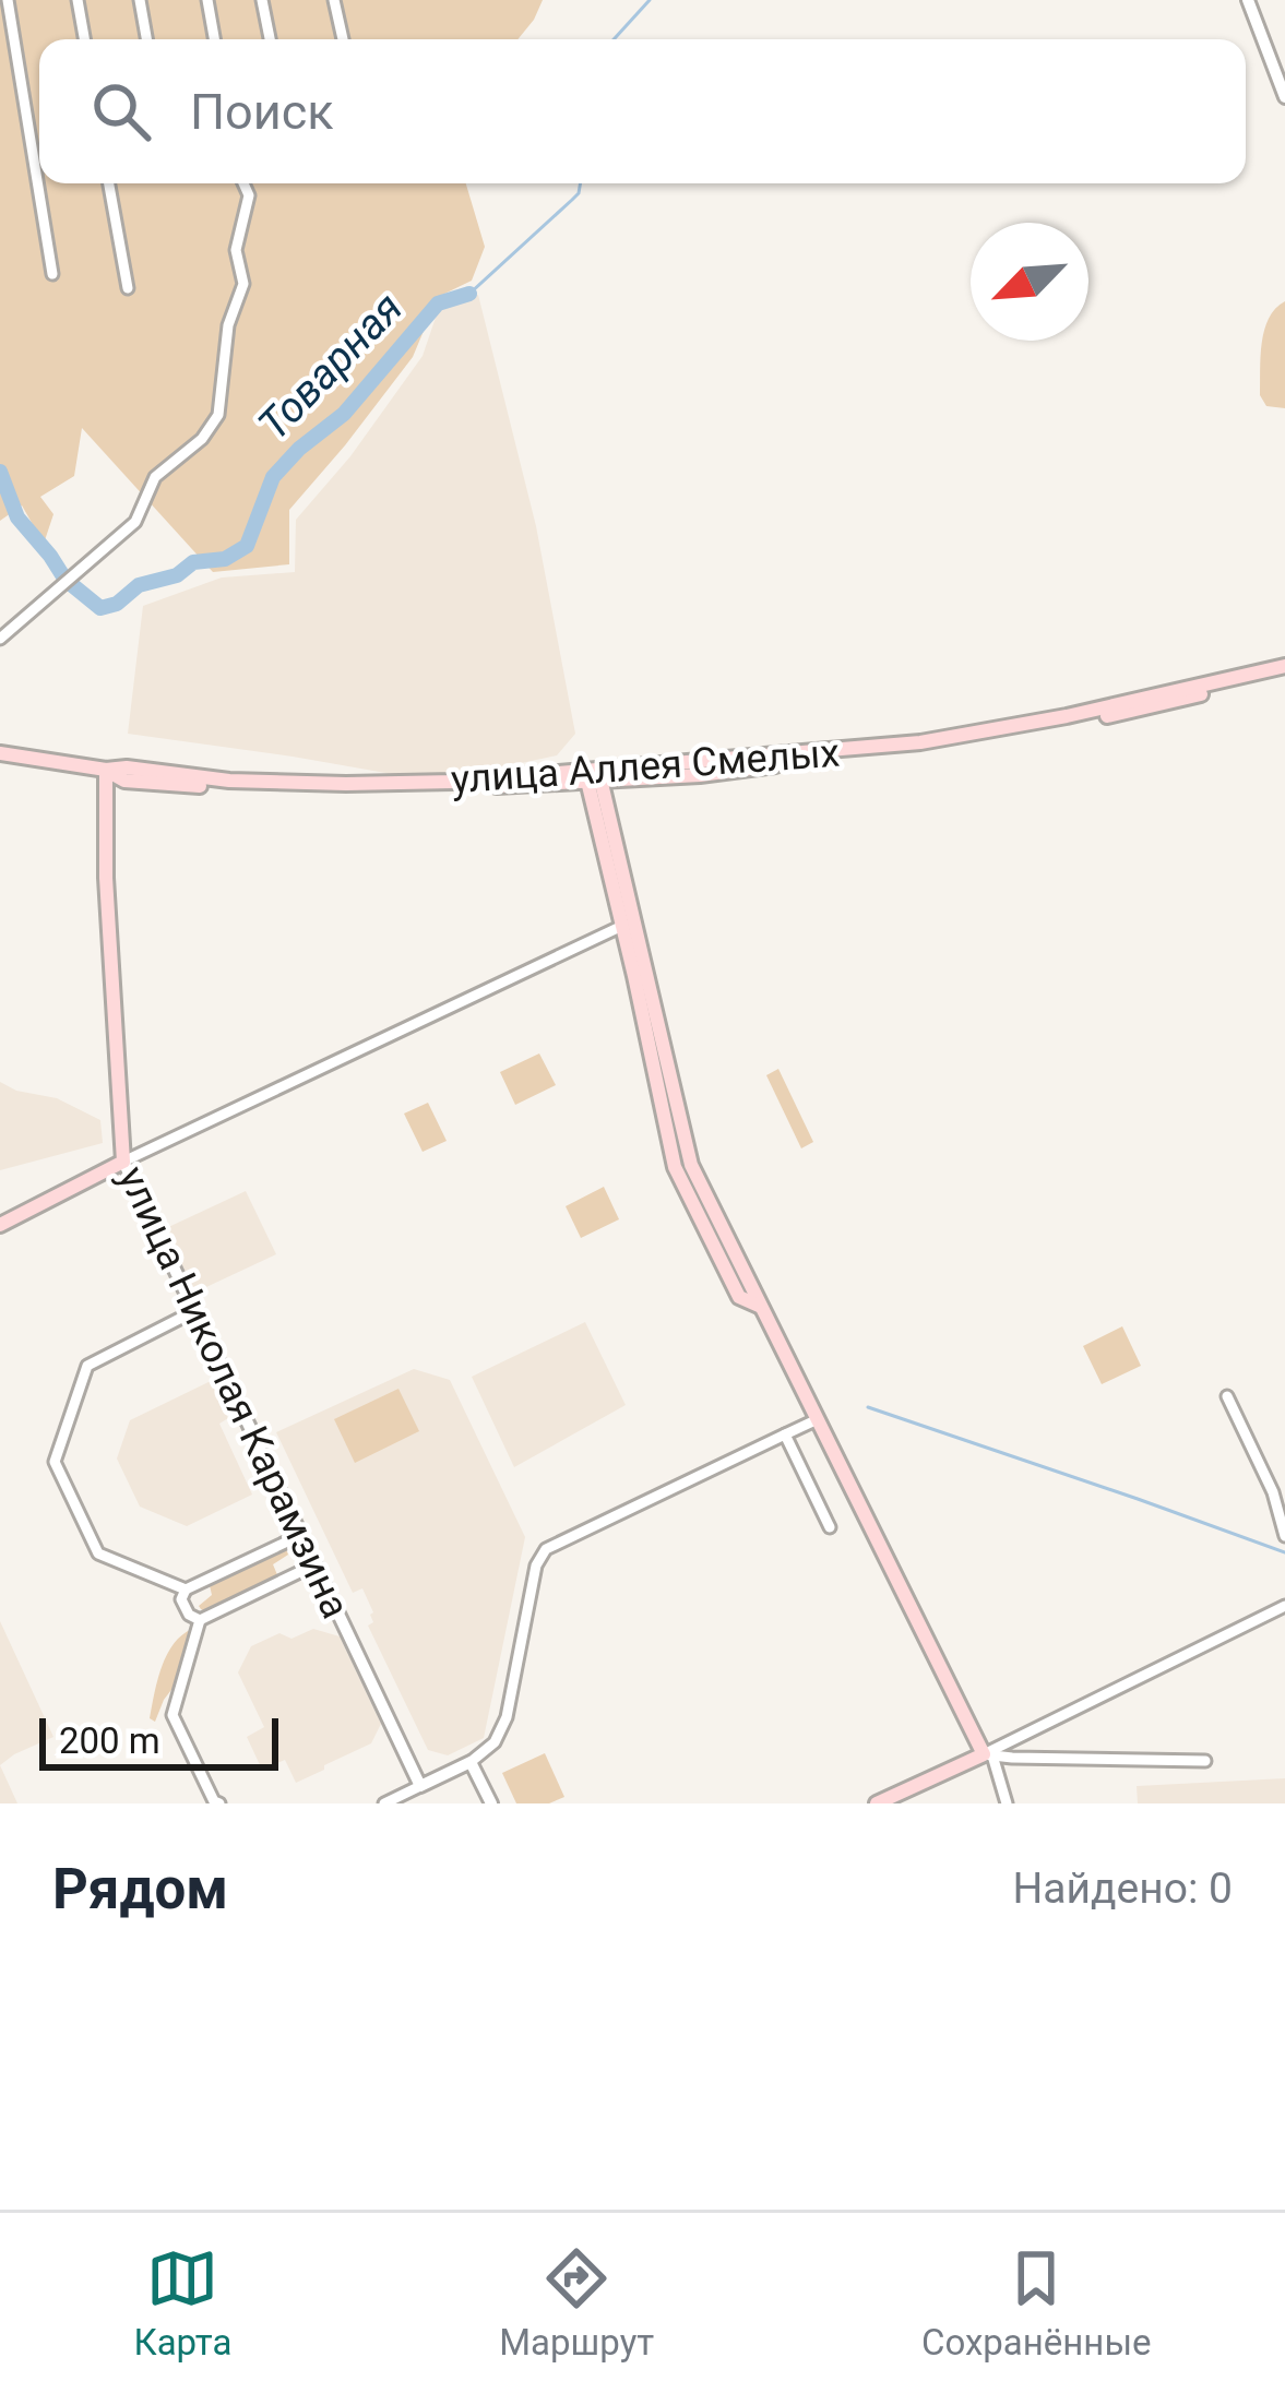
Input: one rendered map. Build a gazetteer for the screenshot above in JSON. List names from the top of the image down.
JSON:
{
  "streets": {
    "main road": ["улица Аллея Смелых", "улица Николая Карамзина"]
  },
  "crossings": [
    ["улица Аллея Смелых", "улица Николая Карамзина"]
  ],
  "water": ["Товарная"],
  "scale_bar": "200 m",
  "north": "bottom left",
  "page": {
    "search": "Поиск",
    "scale": "200 m",
    "heading": ["Рядом", "Найдено: 0"],
    "nav": ["Карта", "Маршрут", "Сохранённые"]
  }
}
